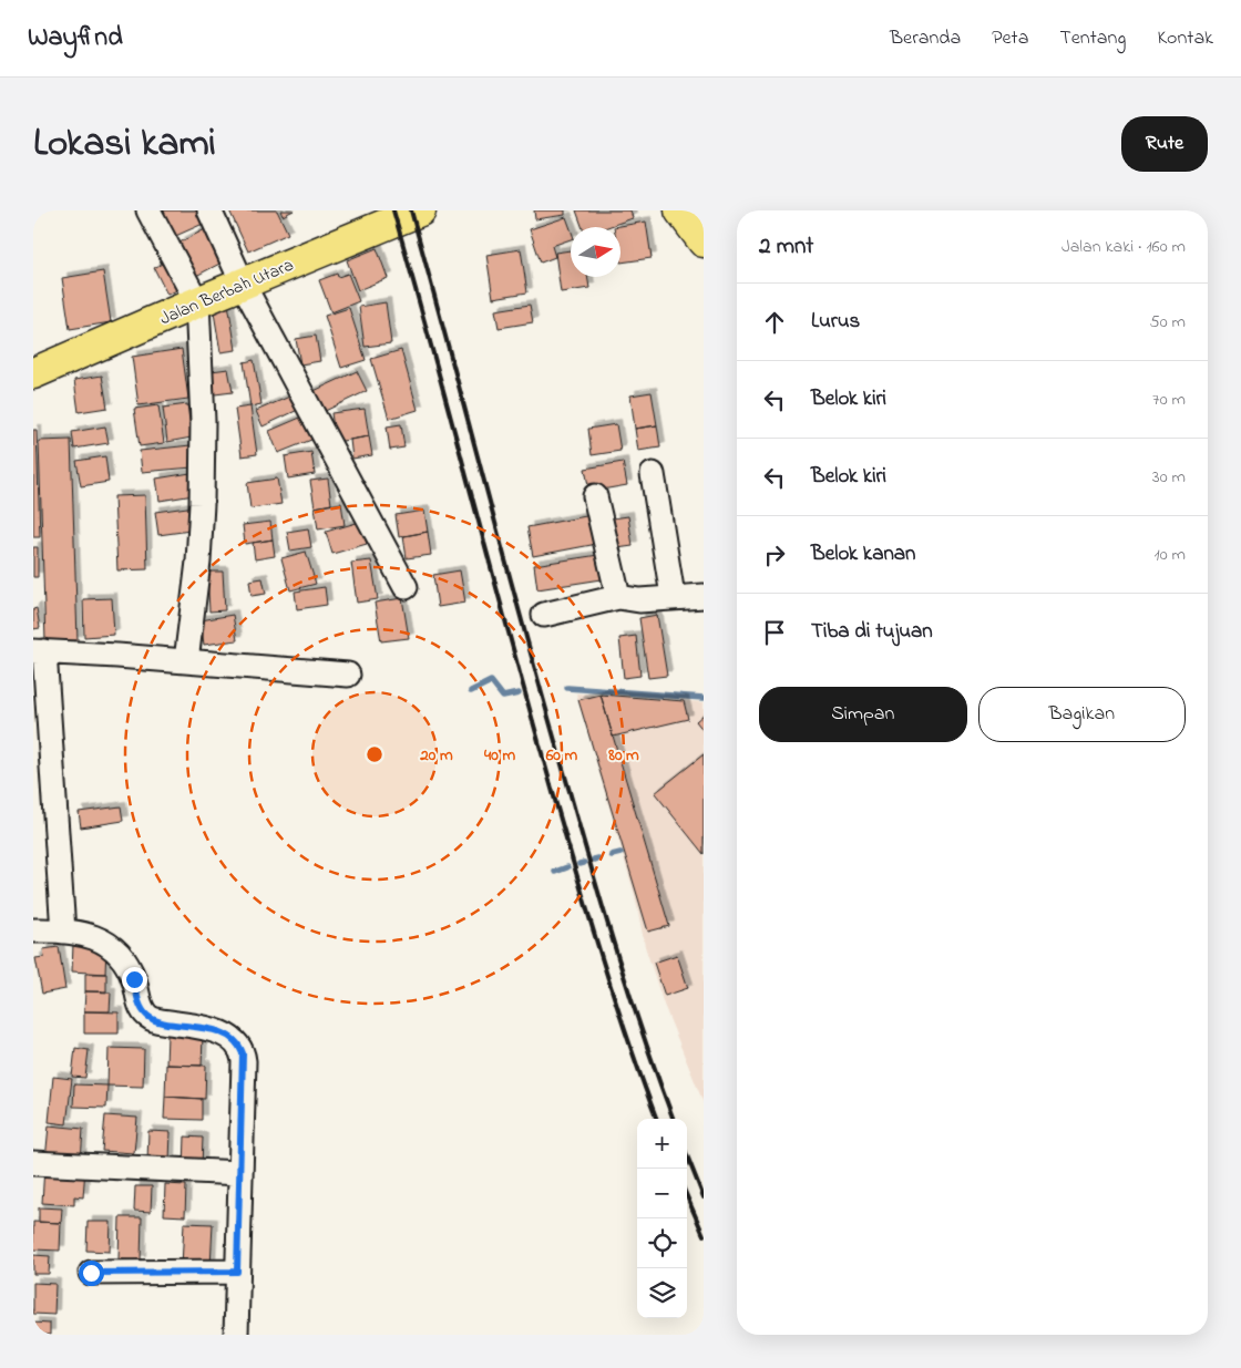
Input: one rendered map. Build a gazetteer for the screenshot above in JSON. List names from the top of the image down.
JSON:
{
  "streets": {
    "main road": ["Jalan Berbah Utara"]
  },
  "north": "right",
  "page": {
    "header": "Wayfind",
    "nav": [
      "Beranda",
      "Peta",
      "Tentang",
      "Kontak"
    ],
    "title": "Lokasi kami",
    "buttons": [
      "Rute",
      ["Simpan", "Bagikan"]
    ],
    "heading": ["2 mnt", "Jalan kaki · 160 m"],
    "list": [
      ["Lurus", "50 m"],
      ["Belok kiri", "70 m"],
      ["Belok kiri", "30 m"],
      ["Belok kanan", "10 m"],
      "Tiba di tujuan"
    ],
    "map_buttons": ["+", "−"]
  },
  "rings": [
    "20 m",
    "40 m",
    "60 m",
    "80 m"
  ]
}
